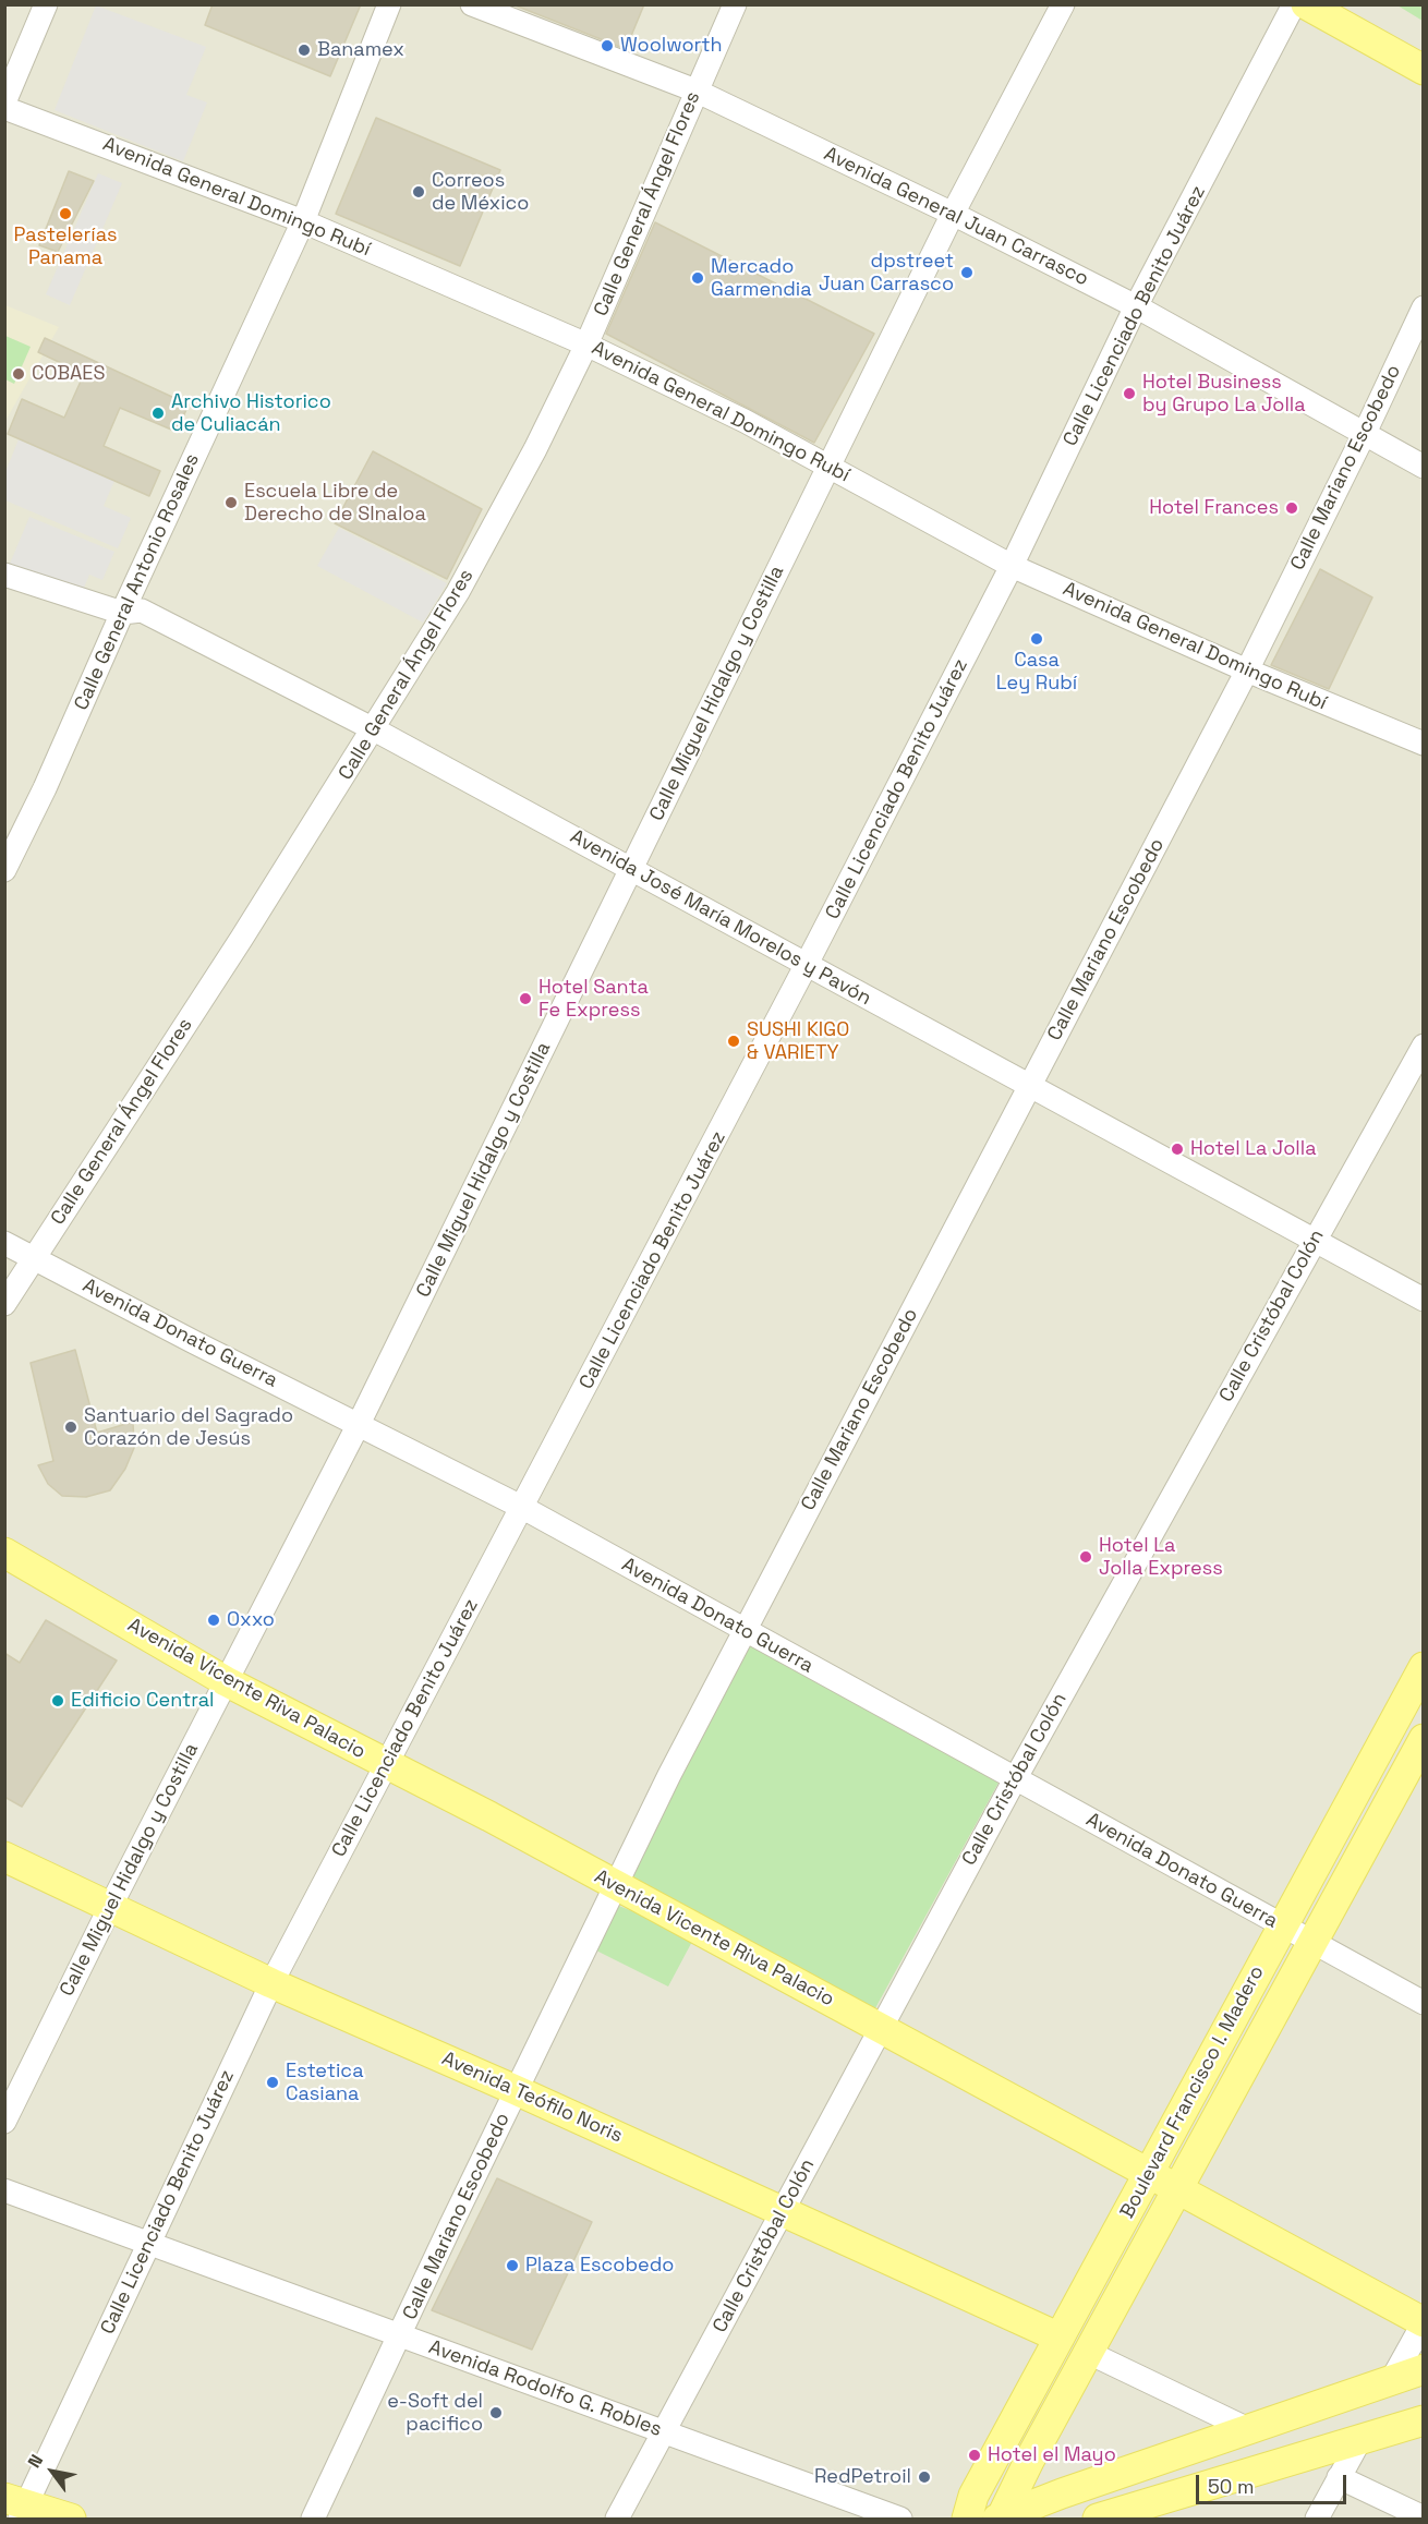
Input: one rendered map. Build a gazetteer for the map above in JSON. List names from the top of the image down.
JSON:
{
  "streets": {
    "main road": ["Avenida Vicente Riva Palacio", "Boulevard Francisco I. Madero", "Avenida Teófilo Noris"],
    "street": [
      "Avenida General Domingo Rubí",
      "Calle General Ángel Flores",
      "Avenida General Juan Carrasco",
      "Calle Licenciado Benito Juárez",
      "Calle Mariano Escobedo",
      "Calle General Antonio Rosales",
      "Calle Miguel Hidalgo y Costilla",
      "Avenida José María Morelos y Pavón",
      "Calle Cristóbal Colón",
      "Avenida Donato Guerra",
      "Avenida Rodolfo G. Robles"
    ]
  },
  "crossings": [
    ["Avenida General Domingo Rubí", "Calle General Ángel Flores"],
    ["Avenida General Domingo Rubí", "Calle Licenciado Benito Juárez"],
    ["Avenida General Domingo Rubí", "Calle Mariano Escobedo"],
    ["Avenida General Domingo Rubí", "Calle General Antonio Rosales"],
    ["Avenida General Domingo Rubí", "Calle Miguel Hidalgo y Costilla"],
    ["Calle General Ángel Flores", "Avenida General Juan Carrasco"],
    ["Calle General Ángel Flores", "Avenida José María Morelos y Pavón"],
    ["Calle General Ángel Flores", "Avenida Donato Guerra"],
    ["Avenida General Juan Carrasco", "Calle Licenciado Benito Juárez"],
    ["Avenida General Juan Carrasco", "Calle Mariano Escobedo"],
    ["Avenida General Juan Carrasco", "Calle Miguel Hidalgo y Costilla"],
    ["Calle Licenciado Benito Juárez", "Avenida José María Morelos y Pavón"],
    ["Calle Licenciado Benito Juárez", "Avenida Donato Guerra"],
    ["Calle Licenciado Benito Juárez", "Avenida Vicente Riva Palacio"],
    ["Calle Licenciado Benito Juárez", "Avenida Teófilo Noris"],
    ["Calle Licenciado Benito Juárez", "Avenida Rodolfo G. Robles"],
    ["Calle Mariano Escobedo", "Avenida José María Morelos y Pavón"],
    ["Calle Mariano Escobedo", "Avenida Donato Guerra"],
    ["Calle Mariano Escobedo", "Avenida Vicente Riva Palacio"],
    ["Calle Mariano Escobedo", "Avenida Teófilo Noris"],
    ["Calle Mariano Escobedo", "Avenida Rodolfo G. Robles"],
    ["Calle General Antonio Rosales", "Avenida José María Morelos y Pavón"],
    ["Calle Miguel Hidalgo y Costilla", "Avenida José María Morelos y Pavón"],
    ["Calle Miguel Hidalgo y Costilla", "Avenida Donato Guerra"],
    ["Calle Miguel Hidalgo y Costilla", "Avenida Vicente Riva Palacio"],
    ["Calle Miguel Hidalgo y Costilla", "Avenida Teófilo Noris"],
    ["Avenida José María Morelos y Pavón", "Calle Cristóbal Colón"],
    ["Calle Cristóbal Colón", "Avenida Donato Guerra"],
    ["Calle Cristóbal Colón", "Avenida Vicente Riva Palacio"],
    ["Calle Cristóbal Colón", "Avenida Teófilo Noris"],
    ["Calle Cristóbal Colón", "Avenida Rodolfo G. Robles"],
    ["Avenida Donato Guerra", "Boulevard Francisco I. Madero"],
    ["Avenida Vicente Riva Palacio", "Boulevard Francisco I. Madero"],
    ["Boulevard Francisco I. Madero", "Avenida Teófilo Noris"]
  ],
  "places": [
    "Woolworth",
    "Banamex",
    "Correos de México",
    "Pastelerías Panama",
    "dpstreet Juan Carrasco",
    "Mercado Garmendia",
    "COBAES",
    "Hotel Business by Grupo La Jolla",
    "Archivo Historico de Culiacán",
    "Escuela Libre de Derecho de SInaloa",
    "Hotel Frances",
    "Casa Ley Rubí",
    "Hotel Santa Fe Express",
    "SUSHI KIGO & VARIETY",
    "Hotel La Jolla",
    "Santuario del Sagrado Corazón de Jesús",
    "Hotel La Jolla Express",
    "Oxxo",
    "Edificio Central",
    "Estetica Casiana",
    "Plaza Escobedo",
    "e-Soft del pacifico",
    "Hotel el Mayo",
    "RedPetroil"
  ],
  "scale_bar": "50 m",
  "north": "top left"
}
